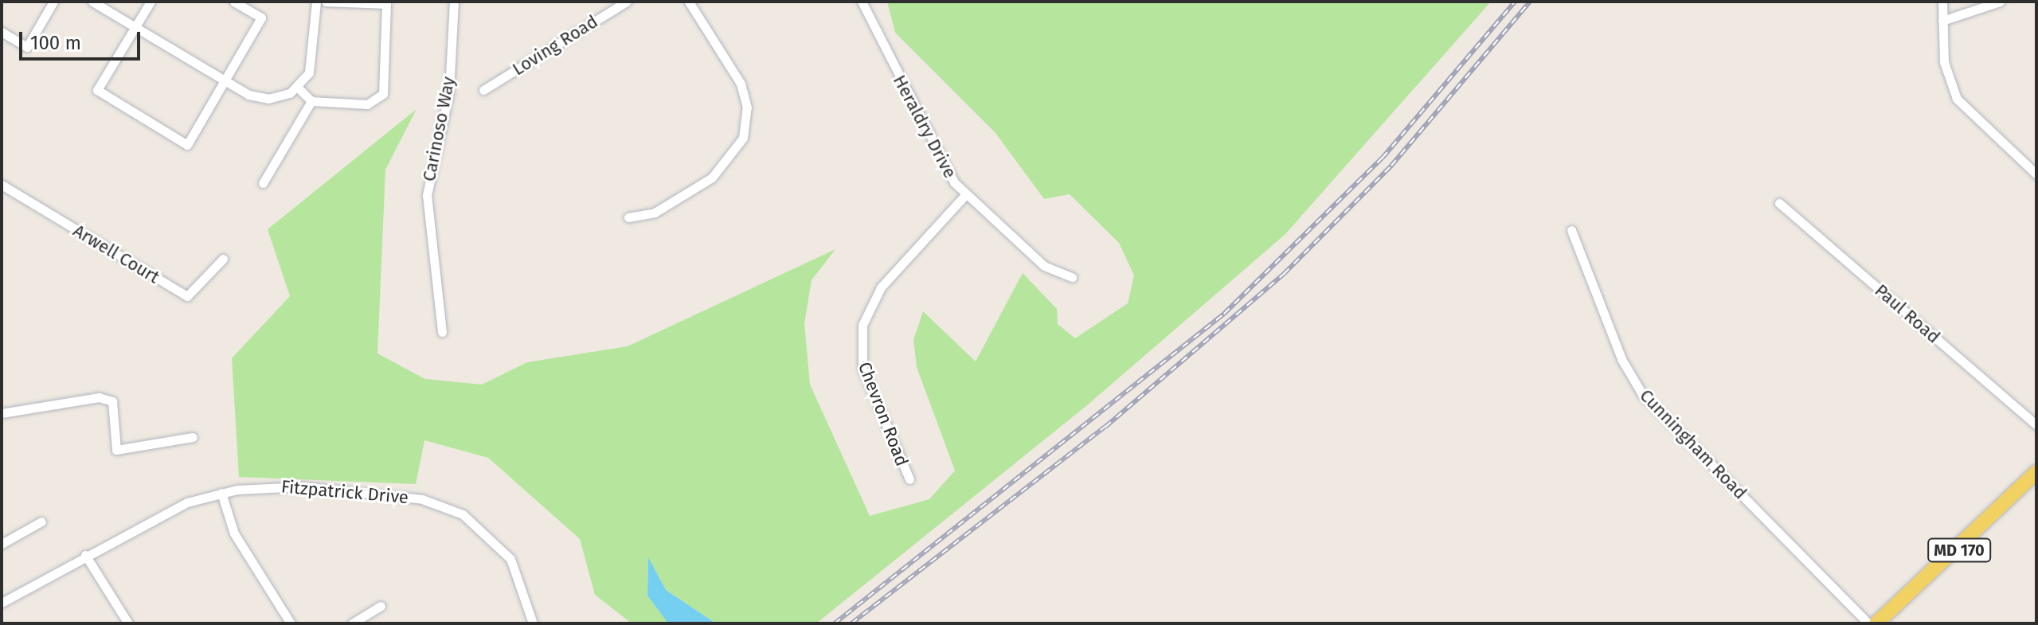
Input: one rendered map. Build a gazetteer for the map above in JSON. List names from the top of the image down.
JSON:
{
  "streets": {
    "main road": ["MD 170"],
    "street": [
      "Loving Road",
      "Heraldry Drive",
      "Carinoso Way",
      "Arwell Court",
      "Paul Road",
      "Chevron Road",
      "Cunningham Road",
      "Fitzpatrick Drive"
    ]
  },
  "crossings": [
    ["Heraldry Drive", "Chevron Road"]
  ],
  "scale_bar": "100 m"
}
